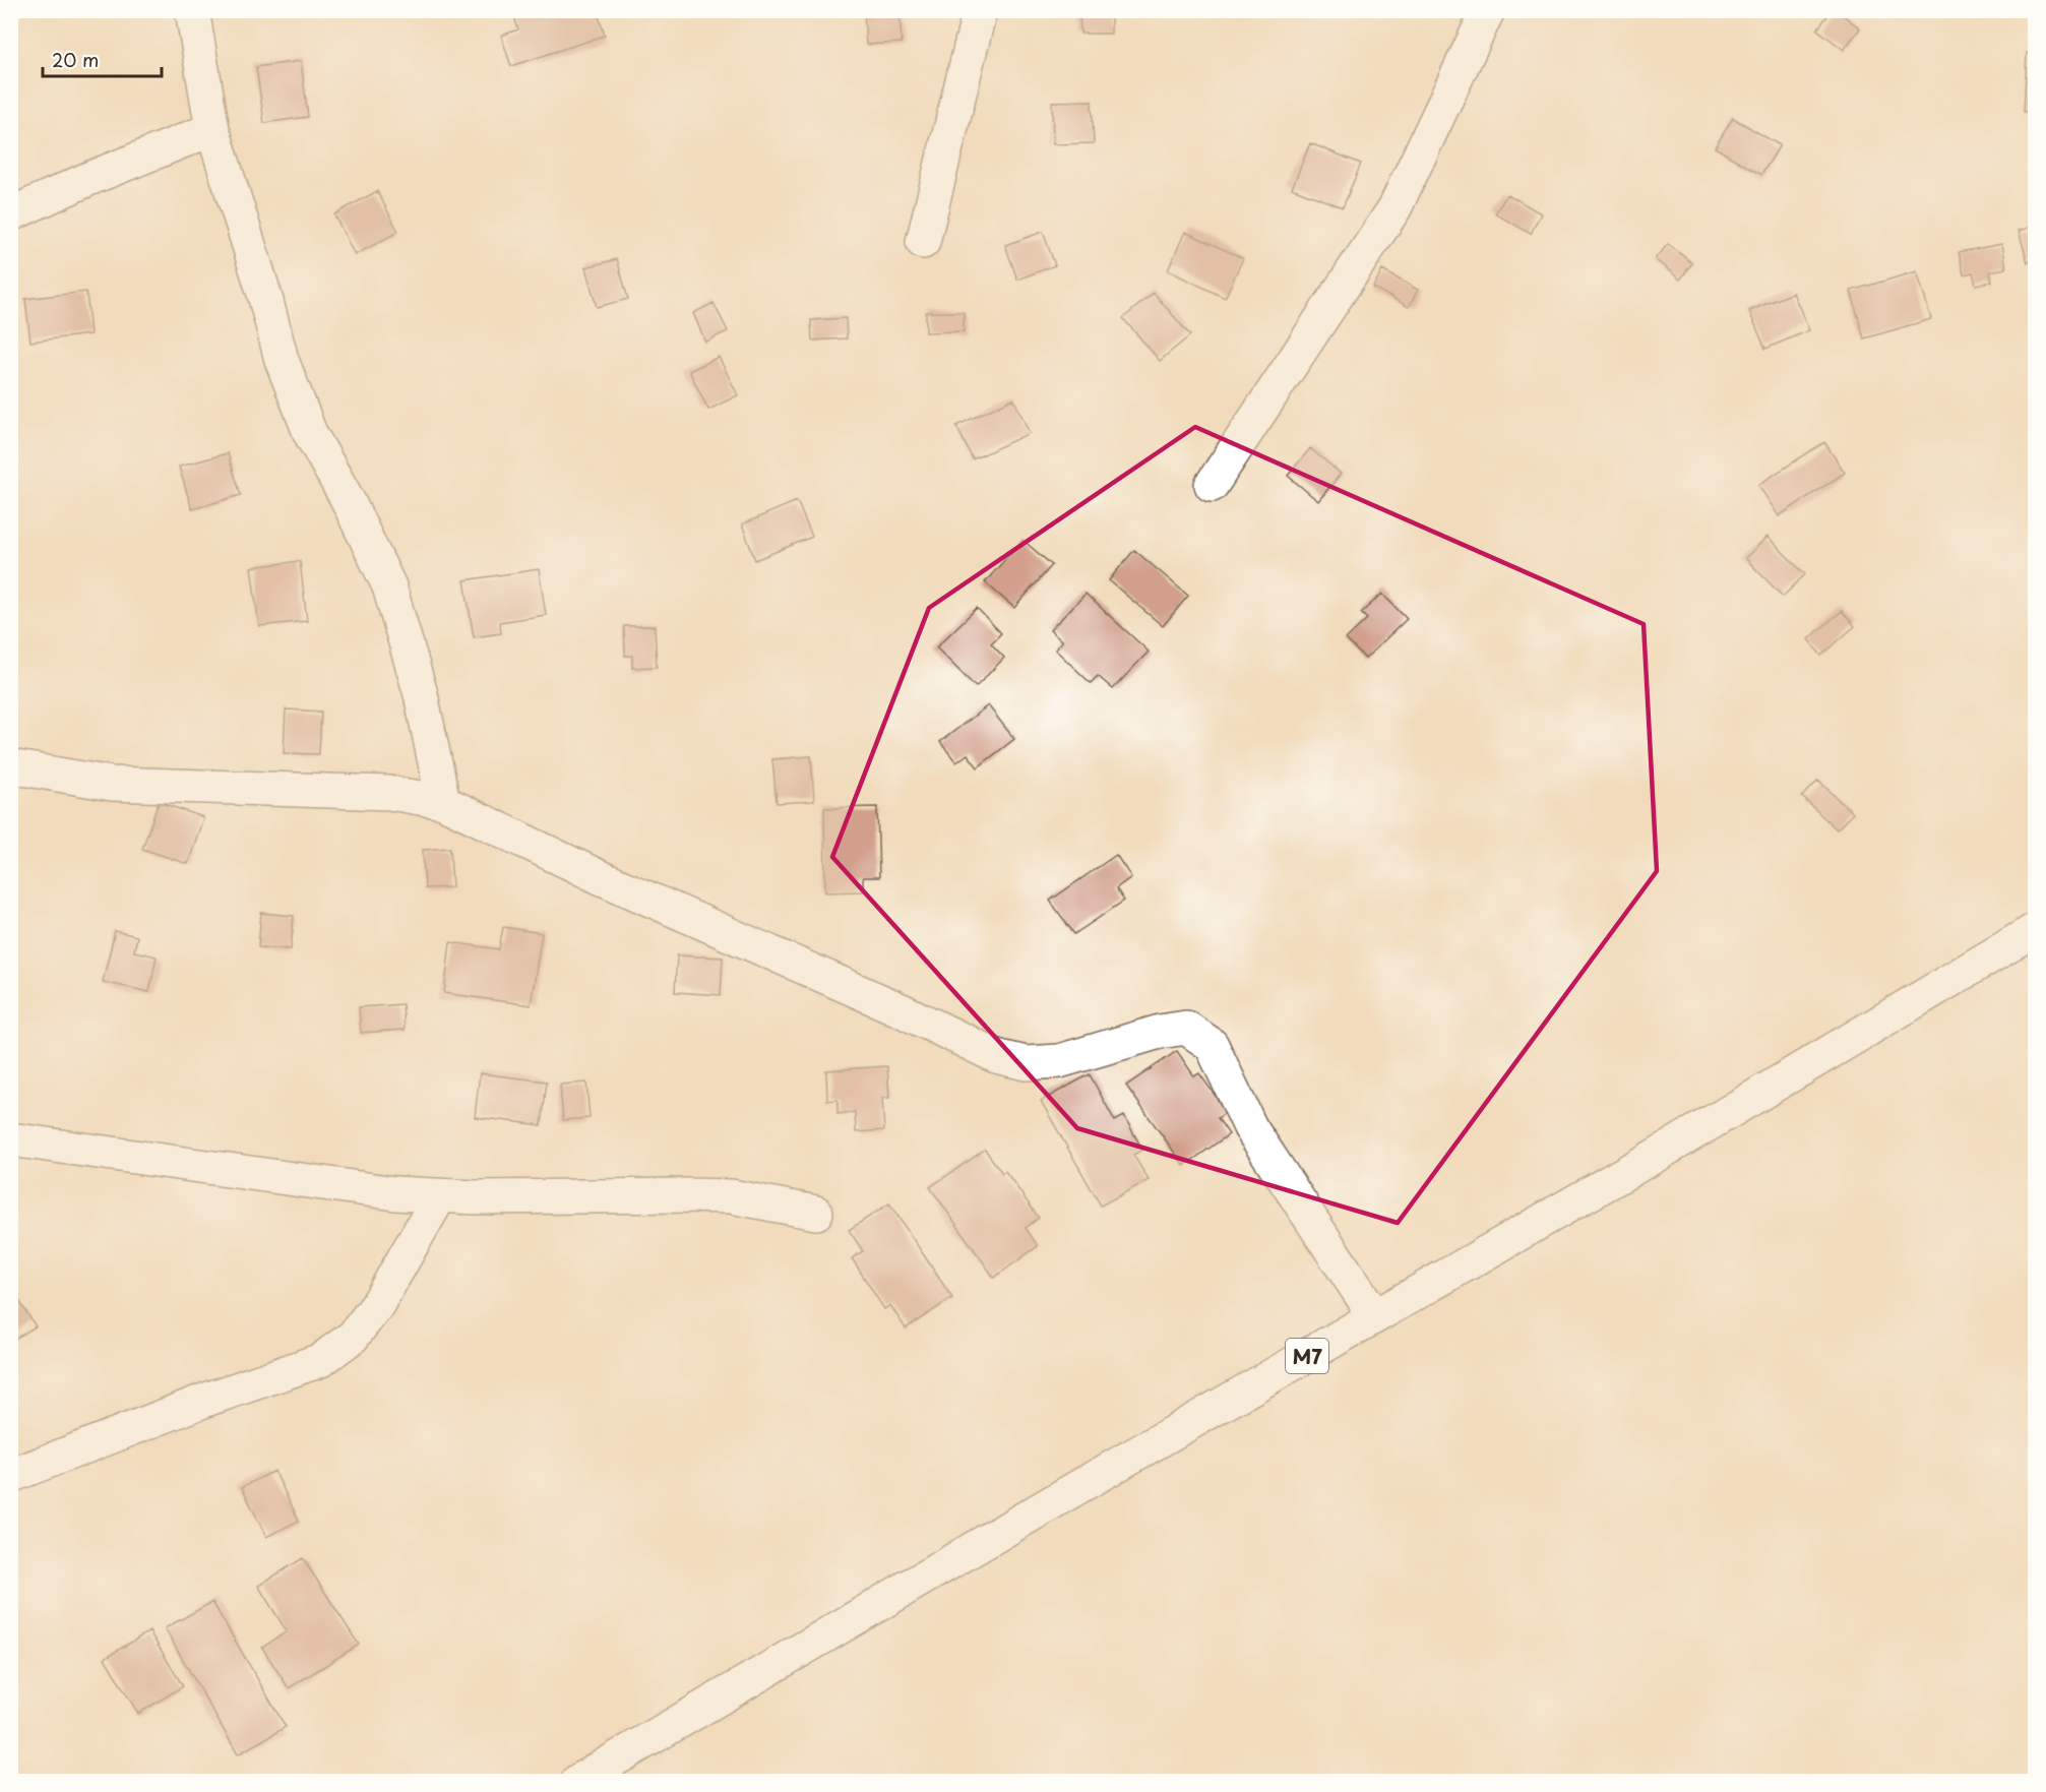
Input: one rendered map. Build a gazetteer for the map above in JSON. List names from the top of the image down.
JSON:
{
  "streets": {
    "street": ["M7"]
  },
  "scale_bar": "20 m"
}
